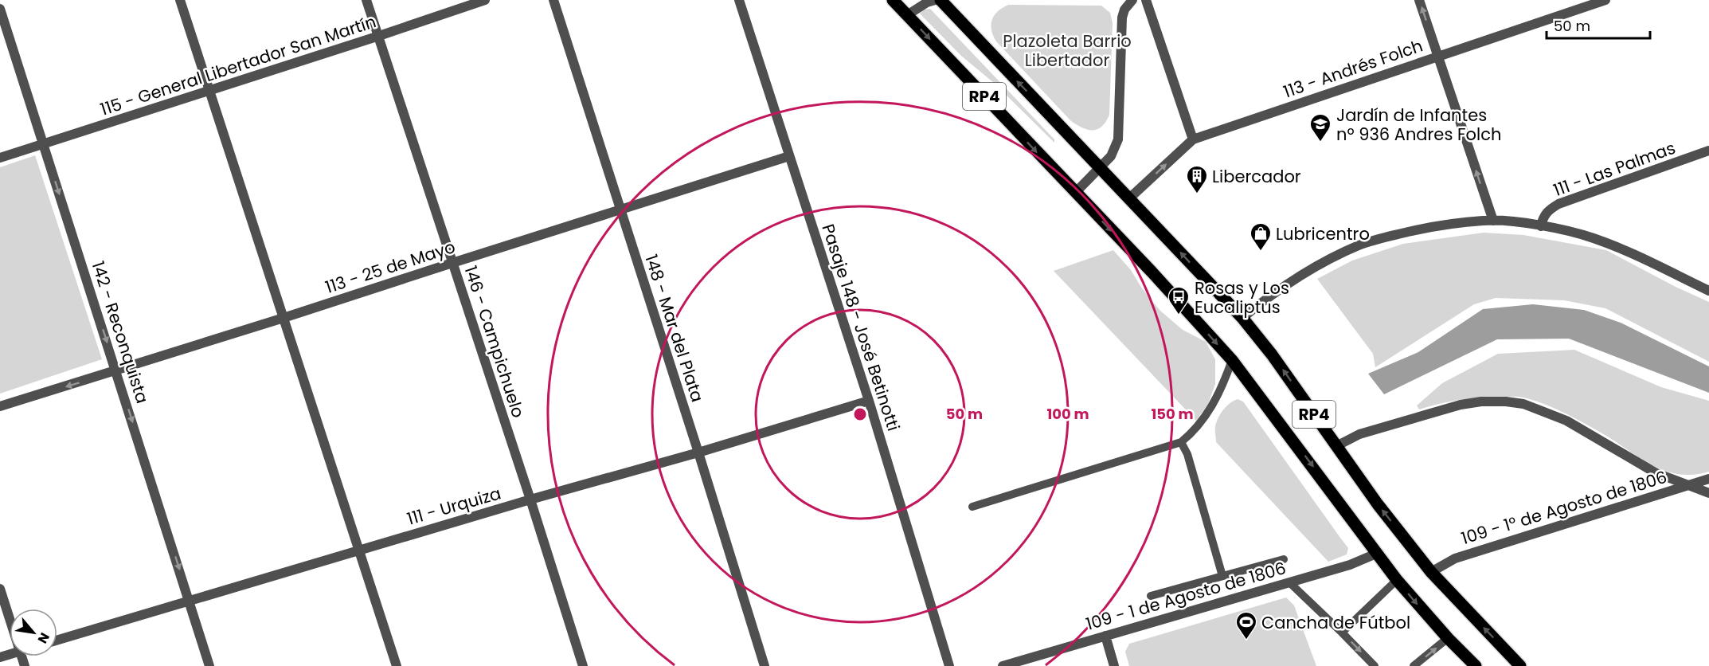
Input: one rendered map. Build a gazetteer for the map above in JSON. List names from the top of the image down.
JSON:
{
  "streets": {
    "main road": ["RP4"],
    "street": [
      "115 - General Libertador San Martín",
      "113 - Andrés Folch",
      "111 - Las Palmas",
      "113 - 25 de Mayo",
      "Pasaje 148 - José Betinotti",
      "148 - Mar del Plata",
      "142 - Reconquista",
      "146 - Campichuelo",
      "111 - Urquiza",
      "109 - 1° de Agosto de 1806",
      "109 - 1 de Agosto de 1806"
    ]
  },
  "crossings": [
    ["115 - General Libertador San Martín", "142 - Reconquista"],
    ["115 - General Libertador San Martín", "146 - Campichuelo"],
    ["113 - Andrés Folch", "RP4"],
    ["RP4", "109 - 1° de Agosto de 1806"],
    ["RP4", "109 - 1 de Agosto de 1806"],
    ["113 - 25 de Mayo", "Pasaje 148 - José Betinotti"],
    ["113 - 25 de Mayo", "148 - Mar del Plata"],
    ["113 - 25 de Mayo", "142 - Reconquista"],
    ["113 - 25 de Mayo", "146 - Campichuelo"],
    ["Pasaje 148 - José Betinotti", "111 - Urquiza"],
    ["148 - Mar del Plata", "111 - Urquiza"],
    ["142 - Reconquista", "111 - Urquiza"],
    ["146 - Campichuelo", "111 - Urquiza"]
  ],
  "one_way": ["142 - Reconquista"],
  "parks": ["Plazoleta Barrio Libertador"],
  "places": {
    "school or university": ["Jardín de Infantes nº 936 Andres Folch"],
    "building": ["Libercador"],
    "shop": ["Lubricentro"],
    "bus stop": ["Rosas y Los Eucaliptus"],
    "sports": ["Cancha de Fútbol"]
  },
  "scale_bar": "50 m",
  "north": "bottom right",
  "rings": ["50 m", "100 m", "150 m"]
}
